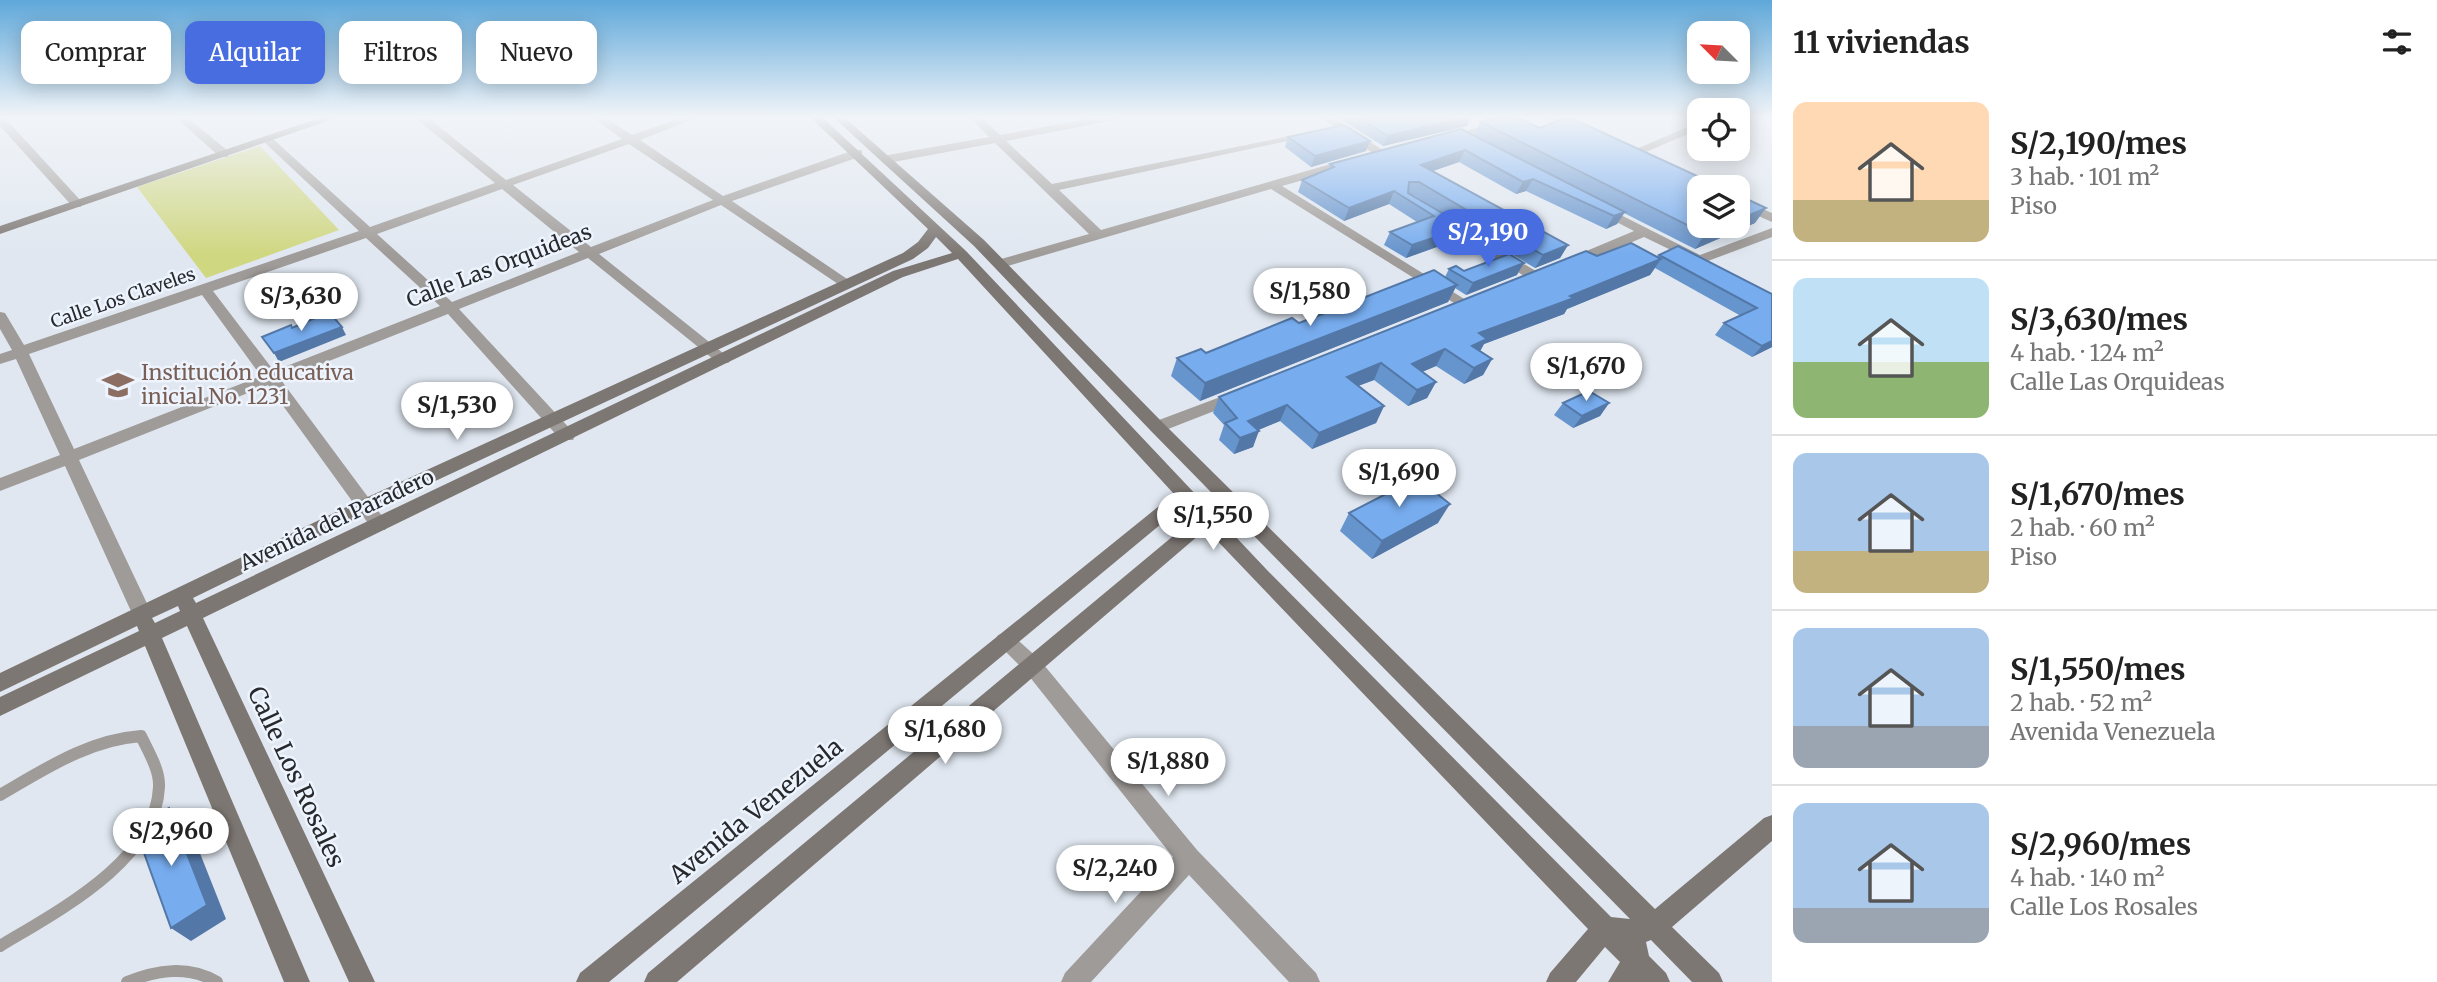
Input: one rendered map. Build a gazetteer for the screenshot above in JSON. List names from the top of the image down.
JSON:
{
  "streets": {
    "street": [
      "Calle Las Orquideas",
      "Calle Los Claveles",
      "Avenida del Paradero",
      "Calle Los Rosales",
      "Avenida Venezuela"
    ]
  },
  "crossings": [
    ["Avenida del Paradero", "Calle Los Rosales"]
  ],
  "places": {
    "school or university": ["Institución educativa inicial No. 1231"]
  },
  "north": "top left",
  "page": {
    "heading": "11 viviendas",
    "chip": [
      "Comprar",
      "Alquilar",
      "Filtros",
      "Nuevo"
    ],
    "list": [
      {
        "name": "S/2,190/mes",
        "note": "3 hab. · 101 m² · Piso"
      },
      {
        "name": "S/3,630/mes",
        "note": "4 hab. · 124 m² · Calle Las Orquideas"
      },
      {
        "name": "S/1,670/mes",
        "note": "2 hab. · 60 m² · Piso"
      },
      {
        "name": "S/1,550/mes",
        "note": "2 hab. · 52 m² · Avenida Venezuela"
      },
      {
        "name": "S/2,960/mes",
        "note": "4 hab. · 140 m² · Calle Los Rosales"
      }
    ],
    "price": [
      "S/2,190",
      "S/1,580",
      "S/3,630",
      "S/1,670",
      "S/1,530",
      "S/1,690",
      "S/1,550",
      "S/1,680",
      "S/1,880",
      "S/2,960",
      "S/2,240"
    ]
  }
}
